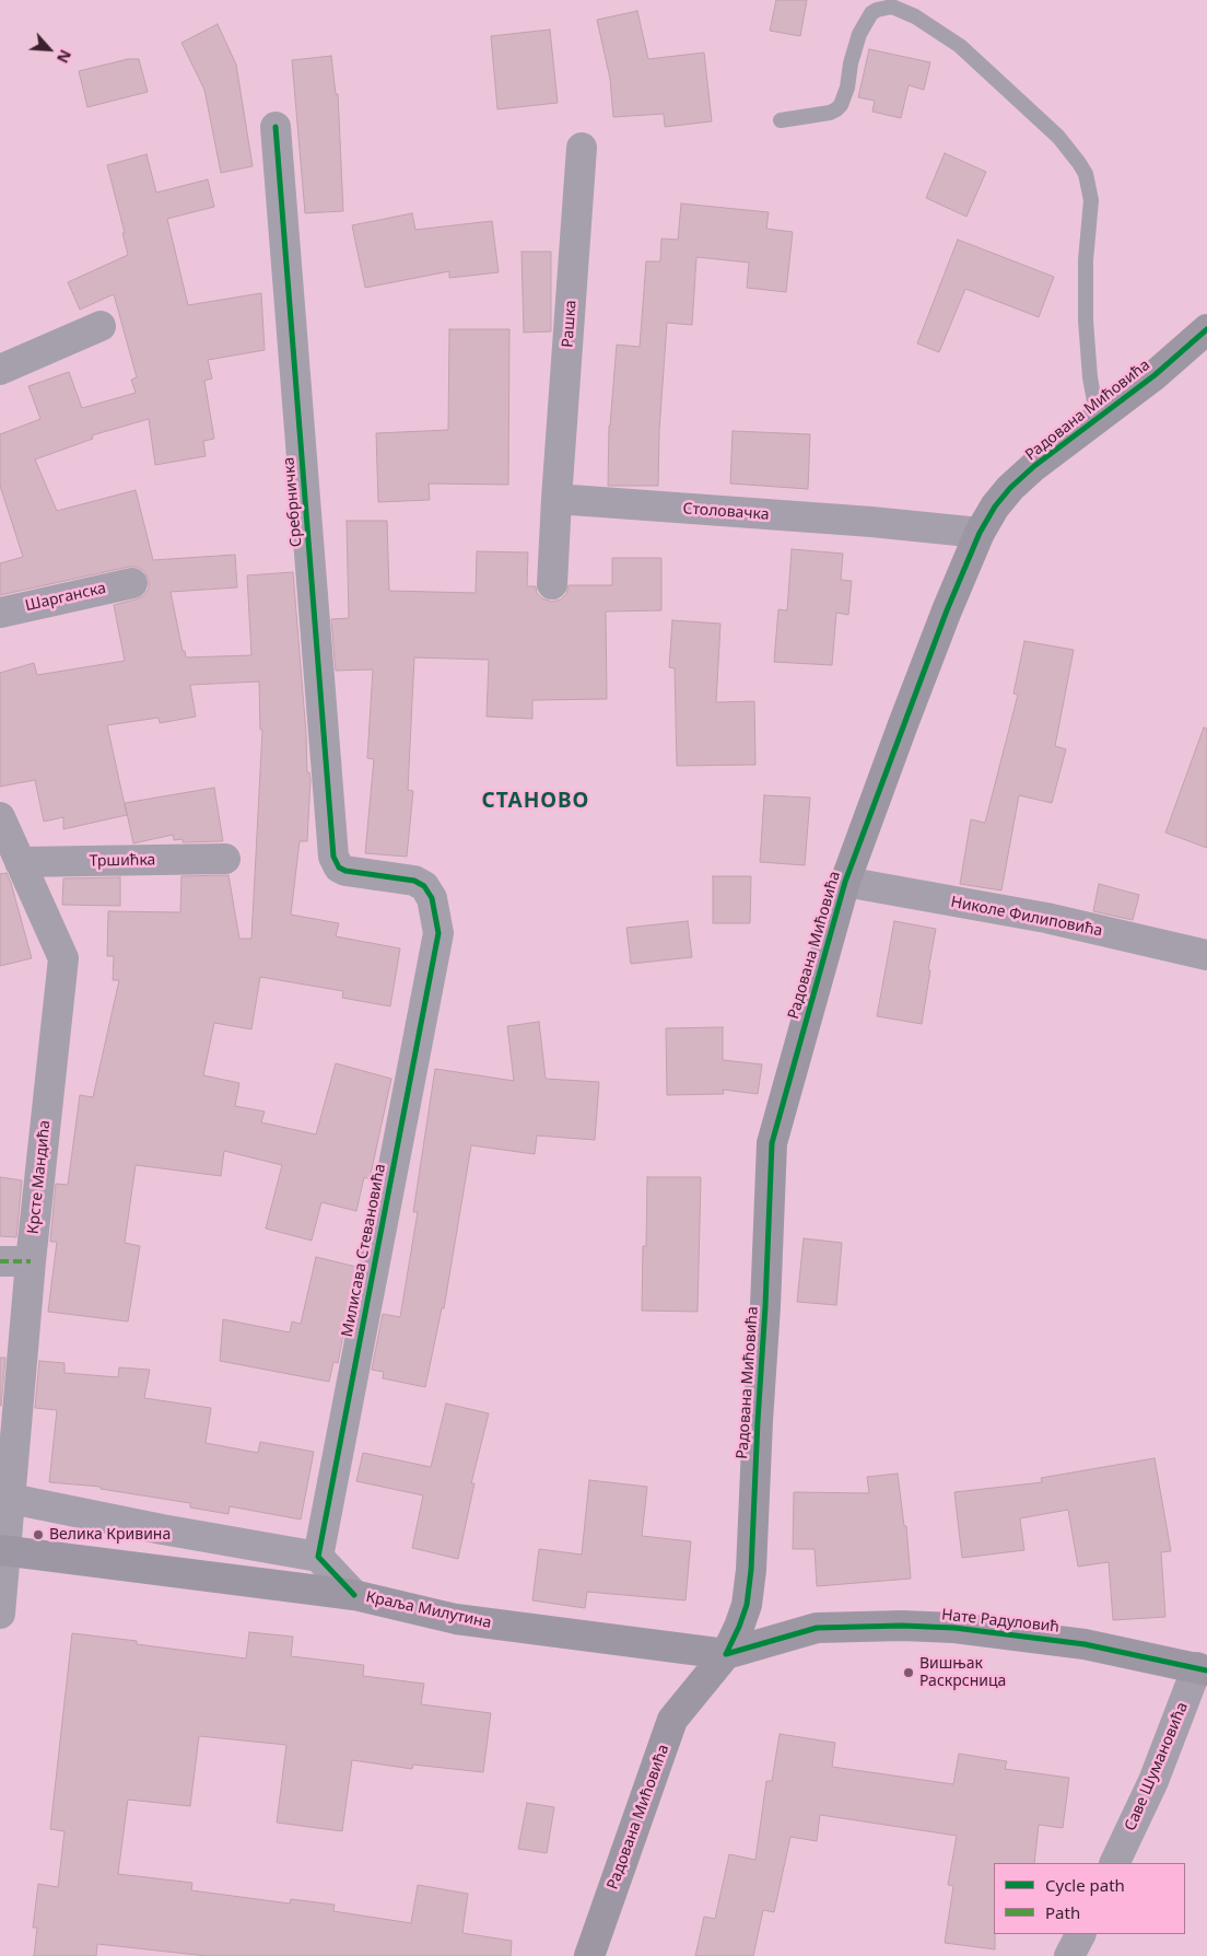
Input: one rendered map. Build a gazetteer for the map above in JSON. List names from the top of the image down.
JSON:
{
  "streets": {
    "street": [
      "Рашка",
      "Радована Мићовића",
      "Сребрничка",
      "Столовачка",
      "Шарганска",
      "Тршићка",
      "Николе Филиповића",
      "Крсте Мандића",
      "Милисава Стевановића",
      "Краља Милутина",
      "Нате Радуловић",
      "Саве Шумановића"
    ]
  },
  "crossings": [
    ["Рашка", "Столовачка"],
    ["Радована Мићовића", "Столовачка"],
    ["Радована Мићовића", "Николе Филиповића"],
    ["Радована Мићовића", "Краља Милутина"],
    ["Радована Мићовића", "Нате Радуловић"],
    ["Сребрничка", "Милисава Стевановића"],
    ["Тршићка", "Крсте Мандића"],
    ["Крсте Мандића", "Краља Милутина"],
    ["Краља Милутина", "Нате Радуловић"],
    ["Нате Радуловић", "Саве Шумановића"]
  ],
  "districts": ["СТАНОВО"],
  "places": ["Велика Кривина", "Вишњак Раскрсница"],
  "legend": ["Cycle path", "Path"],
  "north": "bottom right"
}
